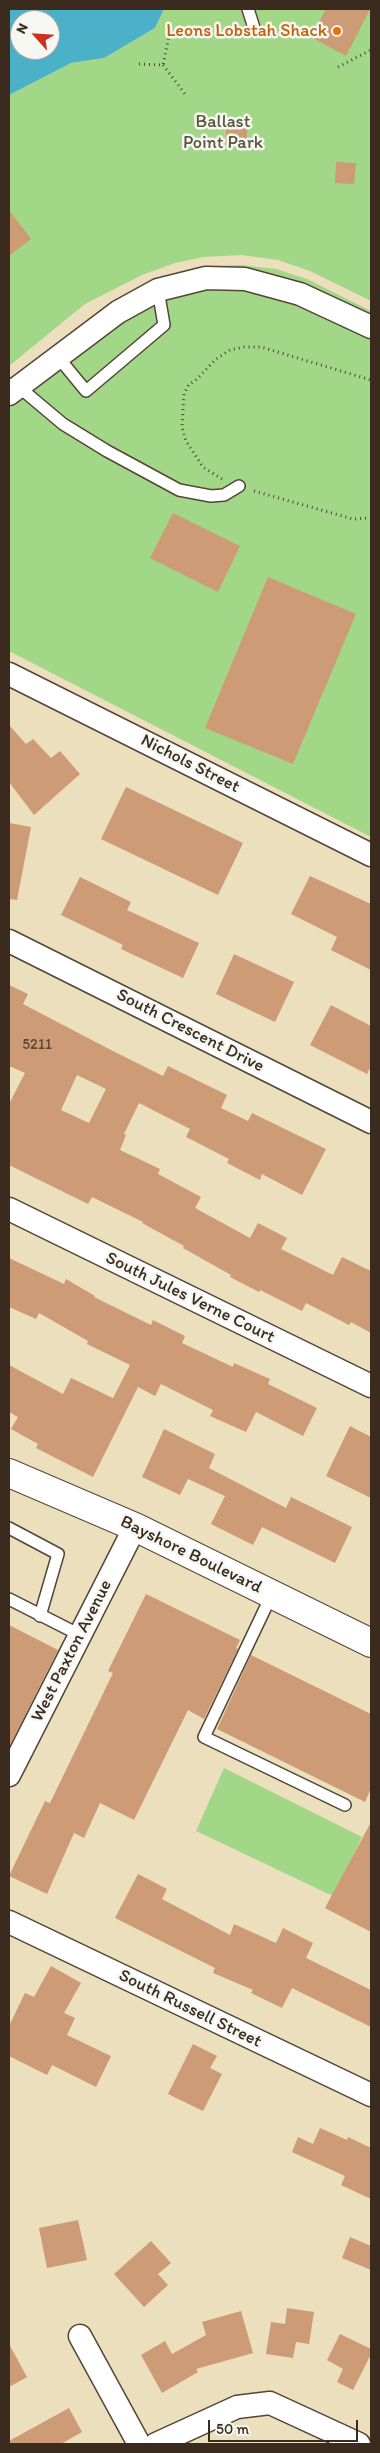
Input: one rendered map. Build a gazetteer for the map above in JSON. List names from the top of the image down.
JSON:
{
  "streets": {
    "street": [
      "Nichols Street",
      "South Crescent Drive",
      "South Jules Verne Court",
      "Bayshore Boulevard",
      "West Paxton Avenue",
      "South Russell Street"
    ]
  },
  "crossings": [
    ["Bayshore Boulevard", "West Paxton Avenue"]
  ],
  "parks": ["Ballast Point Park"],
  "places": ["Leons Lobstah Shack"],
  "house_numbers": ["5211"],
  "scale_bar": "50 m",
  "north": "top left"
}
